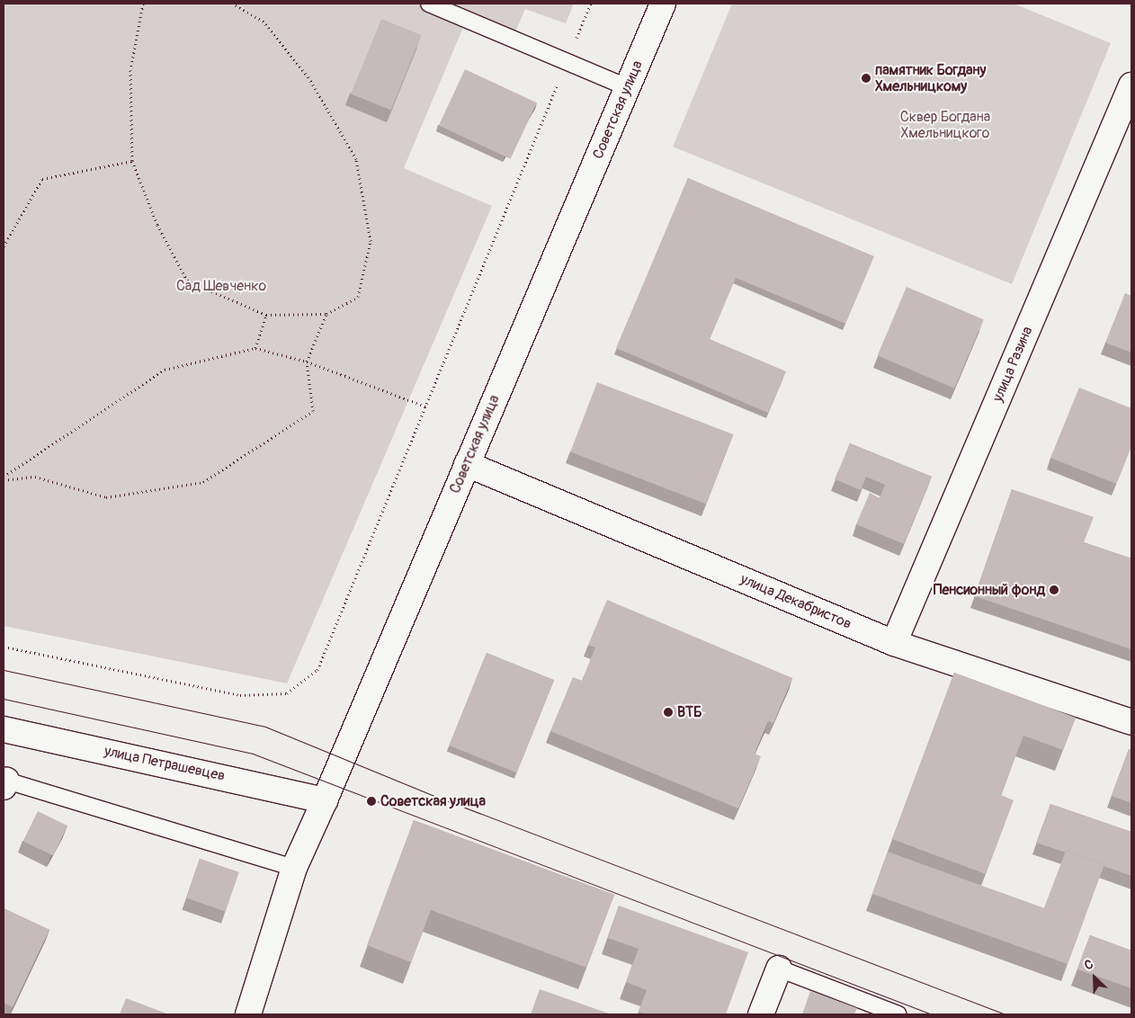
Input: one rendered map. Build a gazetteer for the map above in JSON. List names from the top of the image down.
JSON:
{
  "streets": {
    "street": [
      "Советская улица",
      "улица Разина",
      "улица Декабристов",
      "улица Петрашевцев"
    ]
  },
  "crossings": [
    ["Советская улица", "улица Декабристов"],
    ["Советская улица", "улица Петрашевцев"],
    ["улица Разина", "улица Декабристов"]
  ],
  "parks": ["Сквер Богдана Хмельницкого", "Сад Шевченко"],
  "places": [
    "памятник Богдану Хмельницкому",
    "Пенсионный фонд",
    "ВТБ",
    "Советская улица"
  ],
  "north": "top left"
}
